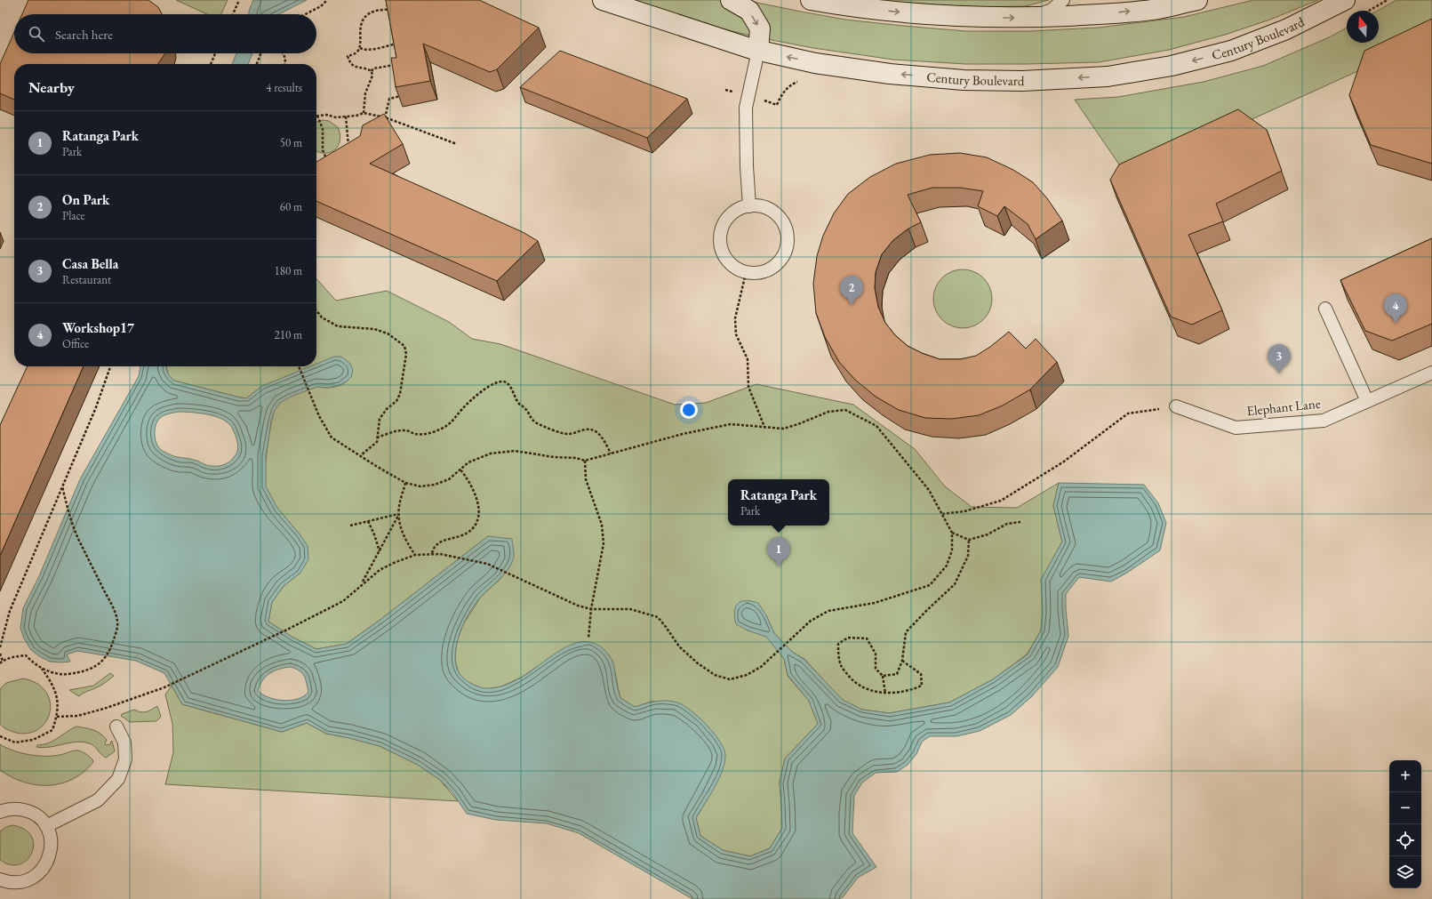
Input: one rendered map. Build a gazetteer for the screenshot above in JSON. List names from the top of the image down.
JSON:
{
  "streets": {
    "main road": ["Century Boulevard"],
    "lane": ["Elephant Lane"]
  },
  "north": "top",
  "page": {
    "search": "Search here",
    "heading": ["Nearby", "4 results"],
    "list": [
      {
        "mark": "1",
        "name": "Ratanga Park",
        "note": "Park",
        "value": "50 m"
      },
      {
        "mark": "2",
        "name": "On Park",
        "note": "Place",
        "value": "60 m"
      },
      {
        "mark": "3",
        "name": "Casa Bella",
        "note": "Restaurant",
        "value": "180 m"
      },
      {
        "mark": "4",
        "name": "Workshop17",
        "note": "Office",
        "value": "210 m"
      }
    ],
    "pins": [
      "2",
      "4",
      "3",
      "1"
    ],
    "popup": ["Ratanga Park", "Park"],
    "map_buttons": ["+", "−"]
  }
}
